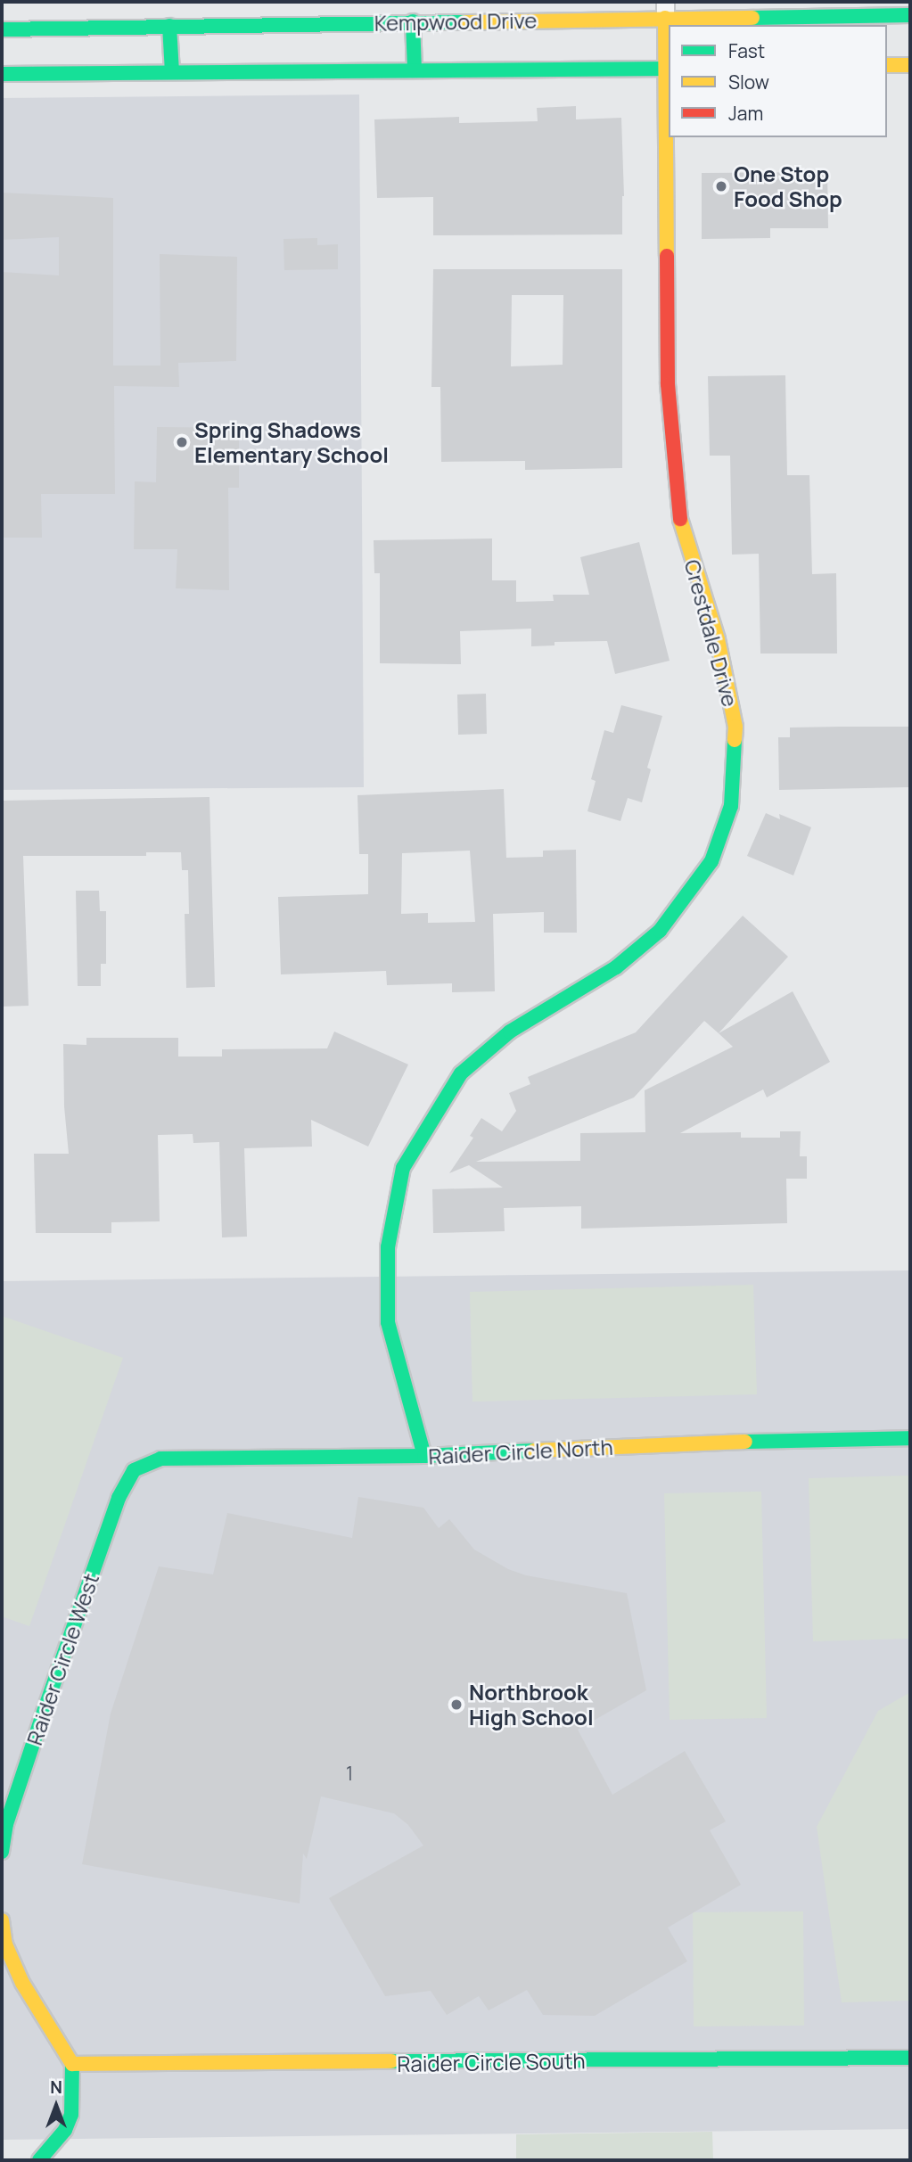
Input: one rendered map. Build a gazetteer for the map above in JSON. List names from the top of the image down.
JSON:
{
  "streets": {
    "street": [
      "Kempwood Drive",
      "Crestdale Drive",
      "Raider Circle North",
      "Raider Circle West",
      "Raider Circle South"
    ]
  },
  "crossings": [
    ["Kempwood Drive", "Crestdale Drive"],
    ["Crestdale Drive", "Raider Circle North"],
    ["Raider Circle North", "Raider Circle West"]
  ],
  "places": ["One Stop Food Shop", "Spring Shadows Elementary School", "Northbrook High School"],
  "house_numbers": ["1"],
  "legend": ["Fast", "Slow", "Jam"],
  "north": "top"
}
